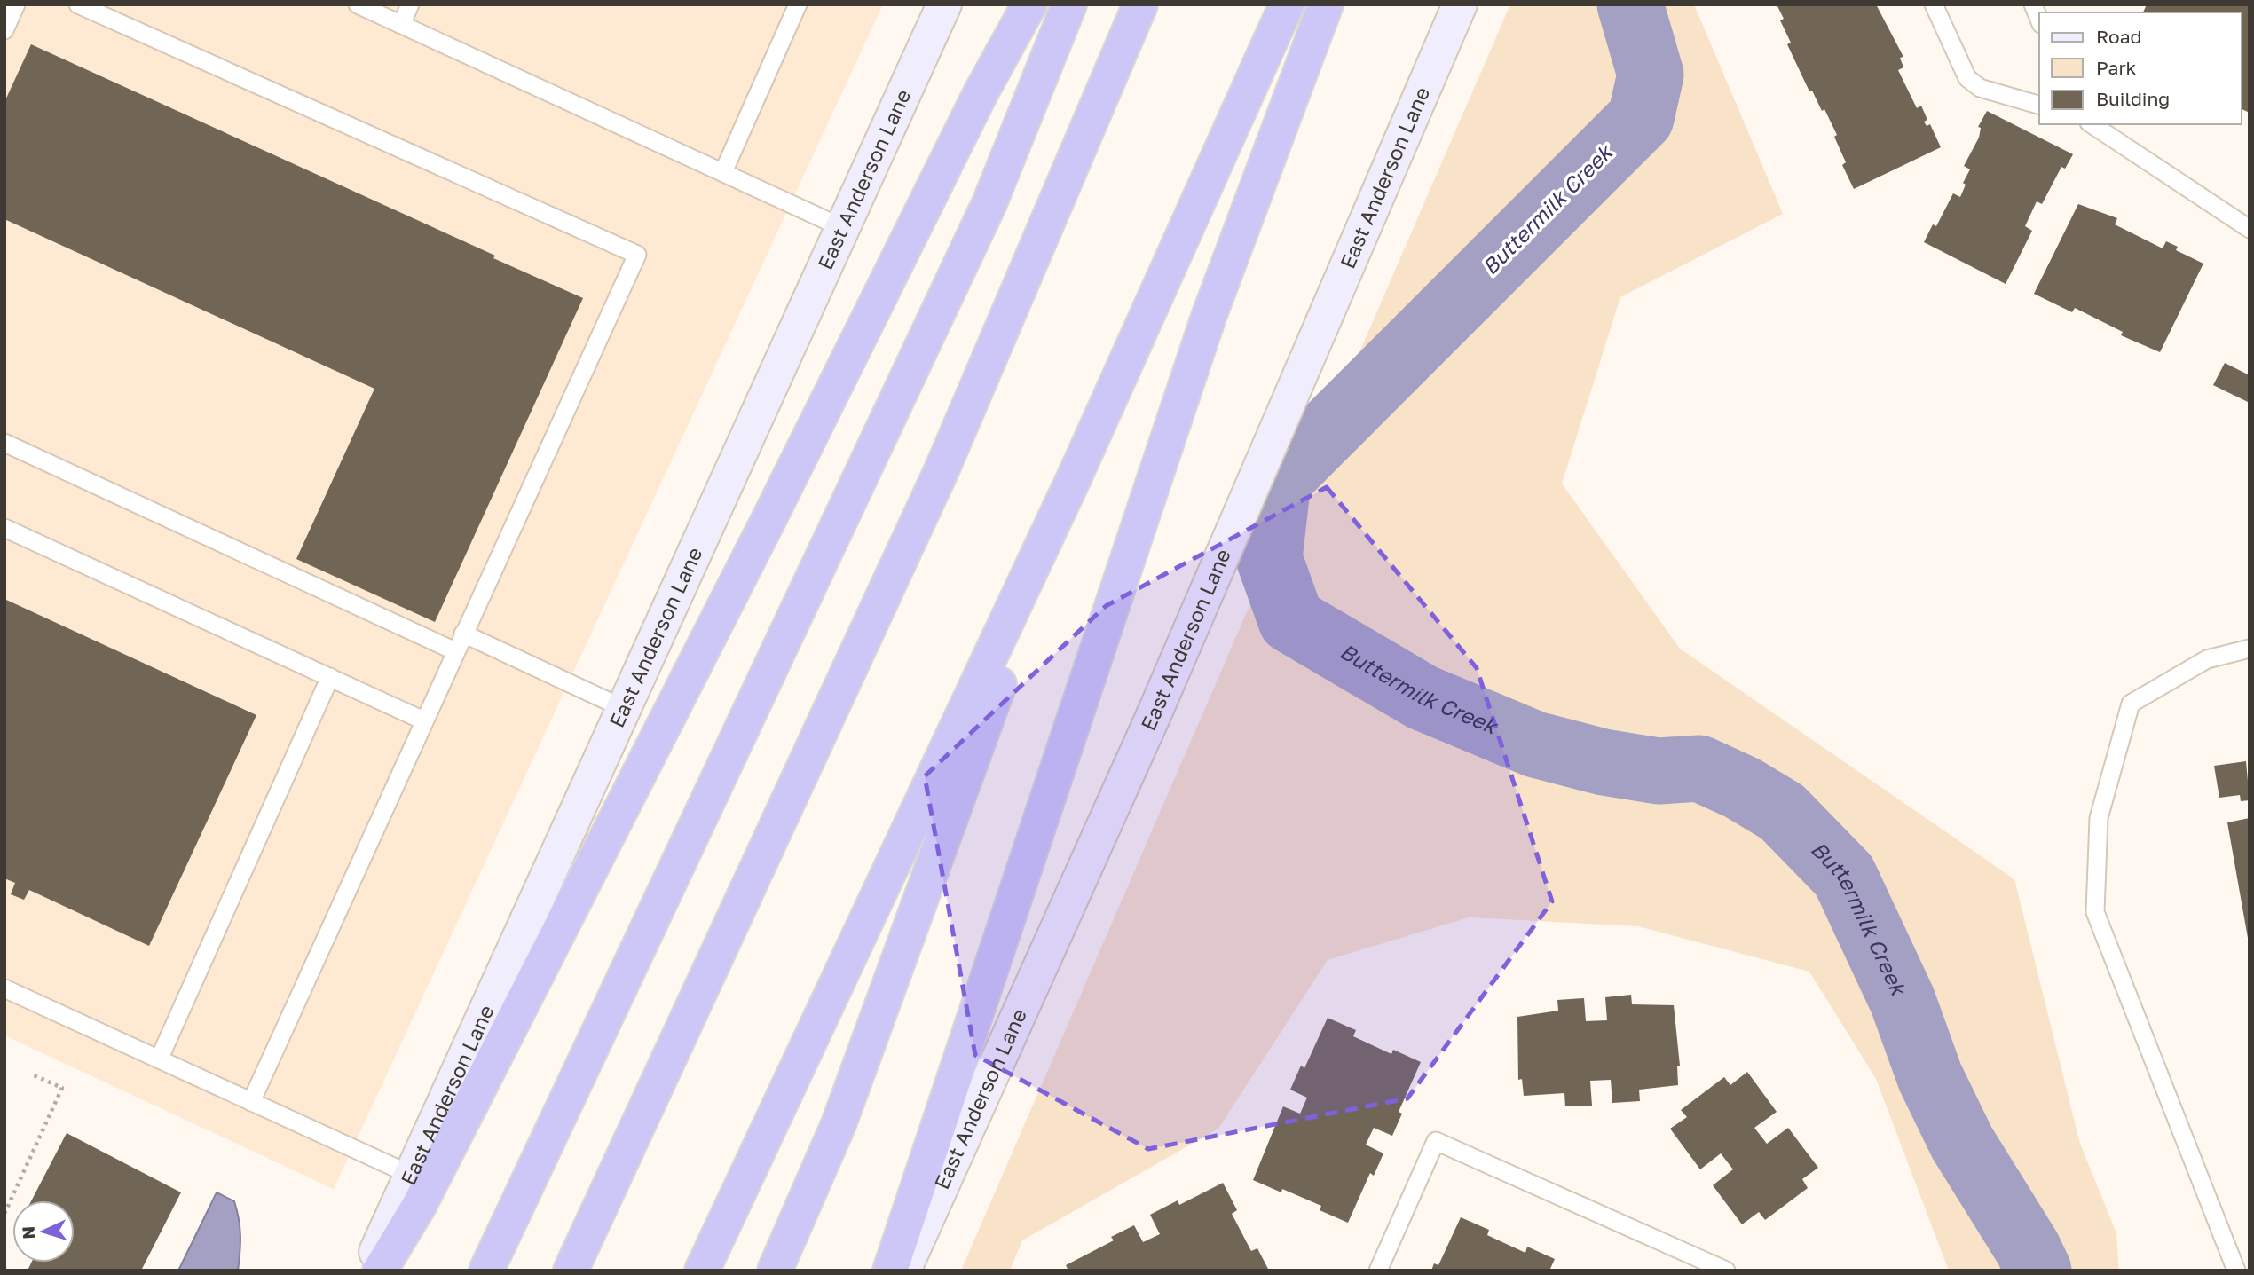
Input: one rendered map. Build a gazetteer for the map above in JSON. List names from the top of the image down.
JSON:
{
  "streets": {
    "main road": ["East Anderson Lane"]
  },
  "water": ["Buttermilk Creek"],
  "legend": ["Road", "Park", "Building"],
  "north": "left"
}
